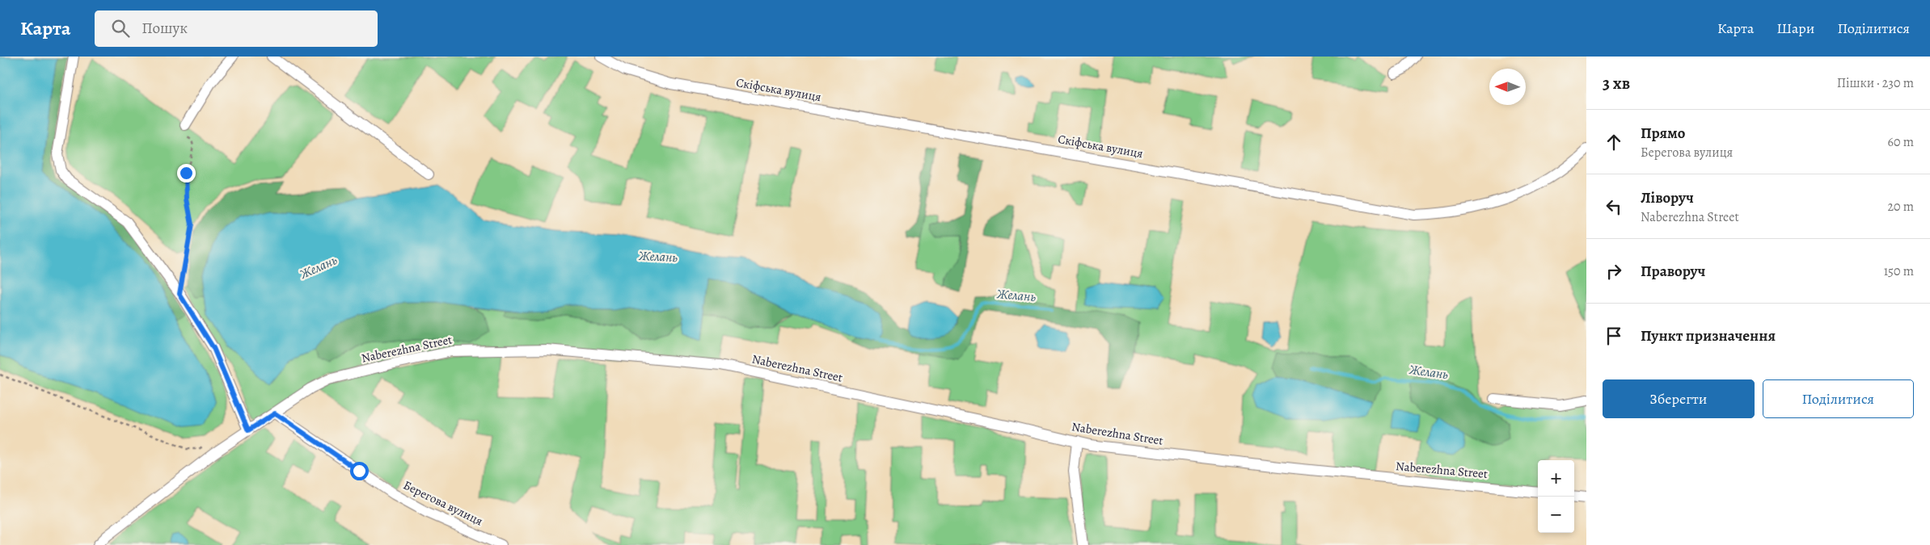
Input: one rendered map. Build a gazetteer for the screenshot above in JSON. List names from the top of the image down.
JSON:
{
  "streets": {
    "street": ["Скіфська вулиця", "Naberezhna Street", "Берегова вулиця"]
  },
  "crossings": [
    ["Naberezhna Street", "Берегова вулиця"]
  ],
  "water": ["Желань"],
  "north": "left",
  "page": {
    "header": "Карта",
    "search": "Пошук",
    "nav": ["Карта", "Шари", "Поділитися"],
    "heading": ["3 хв", "Пішки · 230 m"],
    "list": [
      ["Прямо", "Берегова вулиця", "60 m"],
      ["Ліворуч", "Naberezhna Street", "20 m"],
      ["Праворуч", "150 m"],
      "Пункт призначення"
    ],
    "buttons": ["Зберегти", "Поділитися"],
    "map_buttons": ["+", "−"]
  }
}
